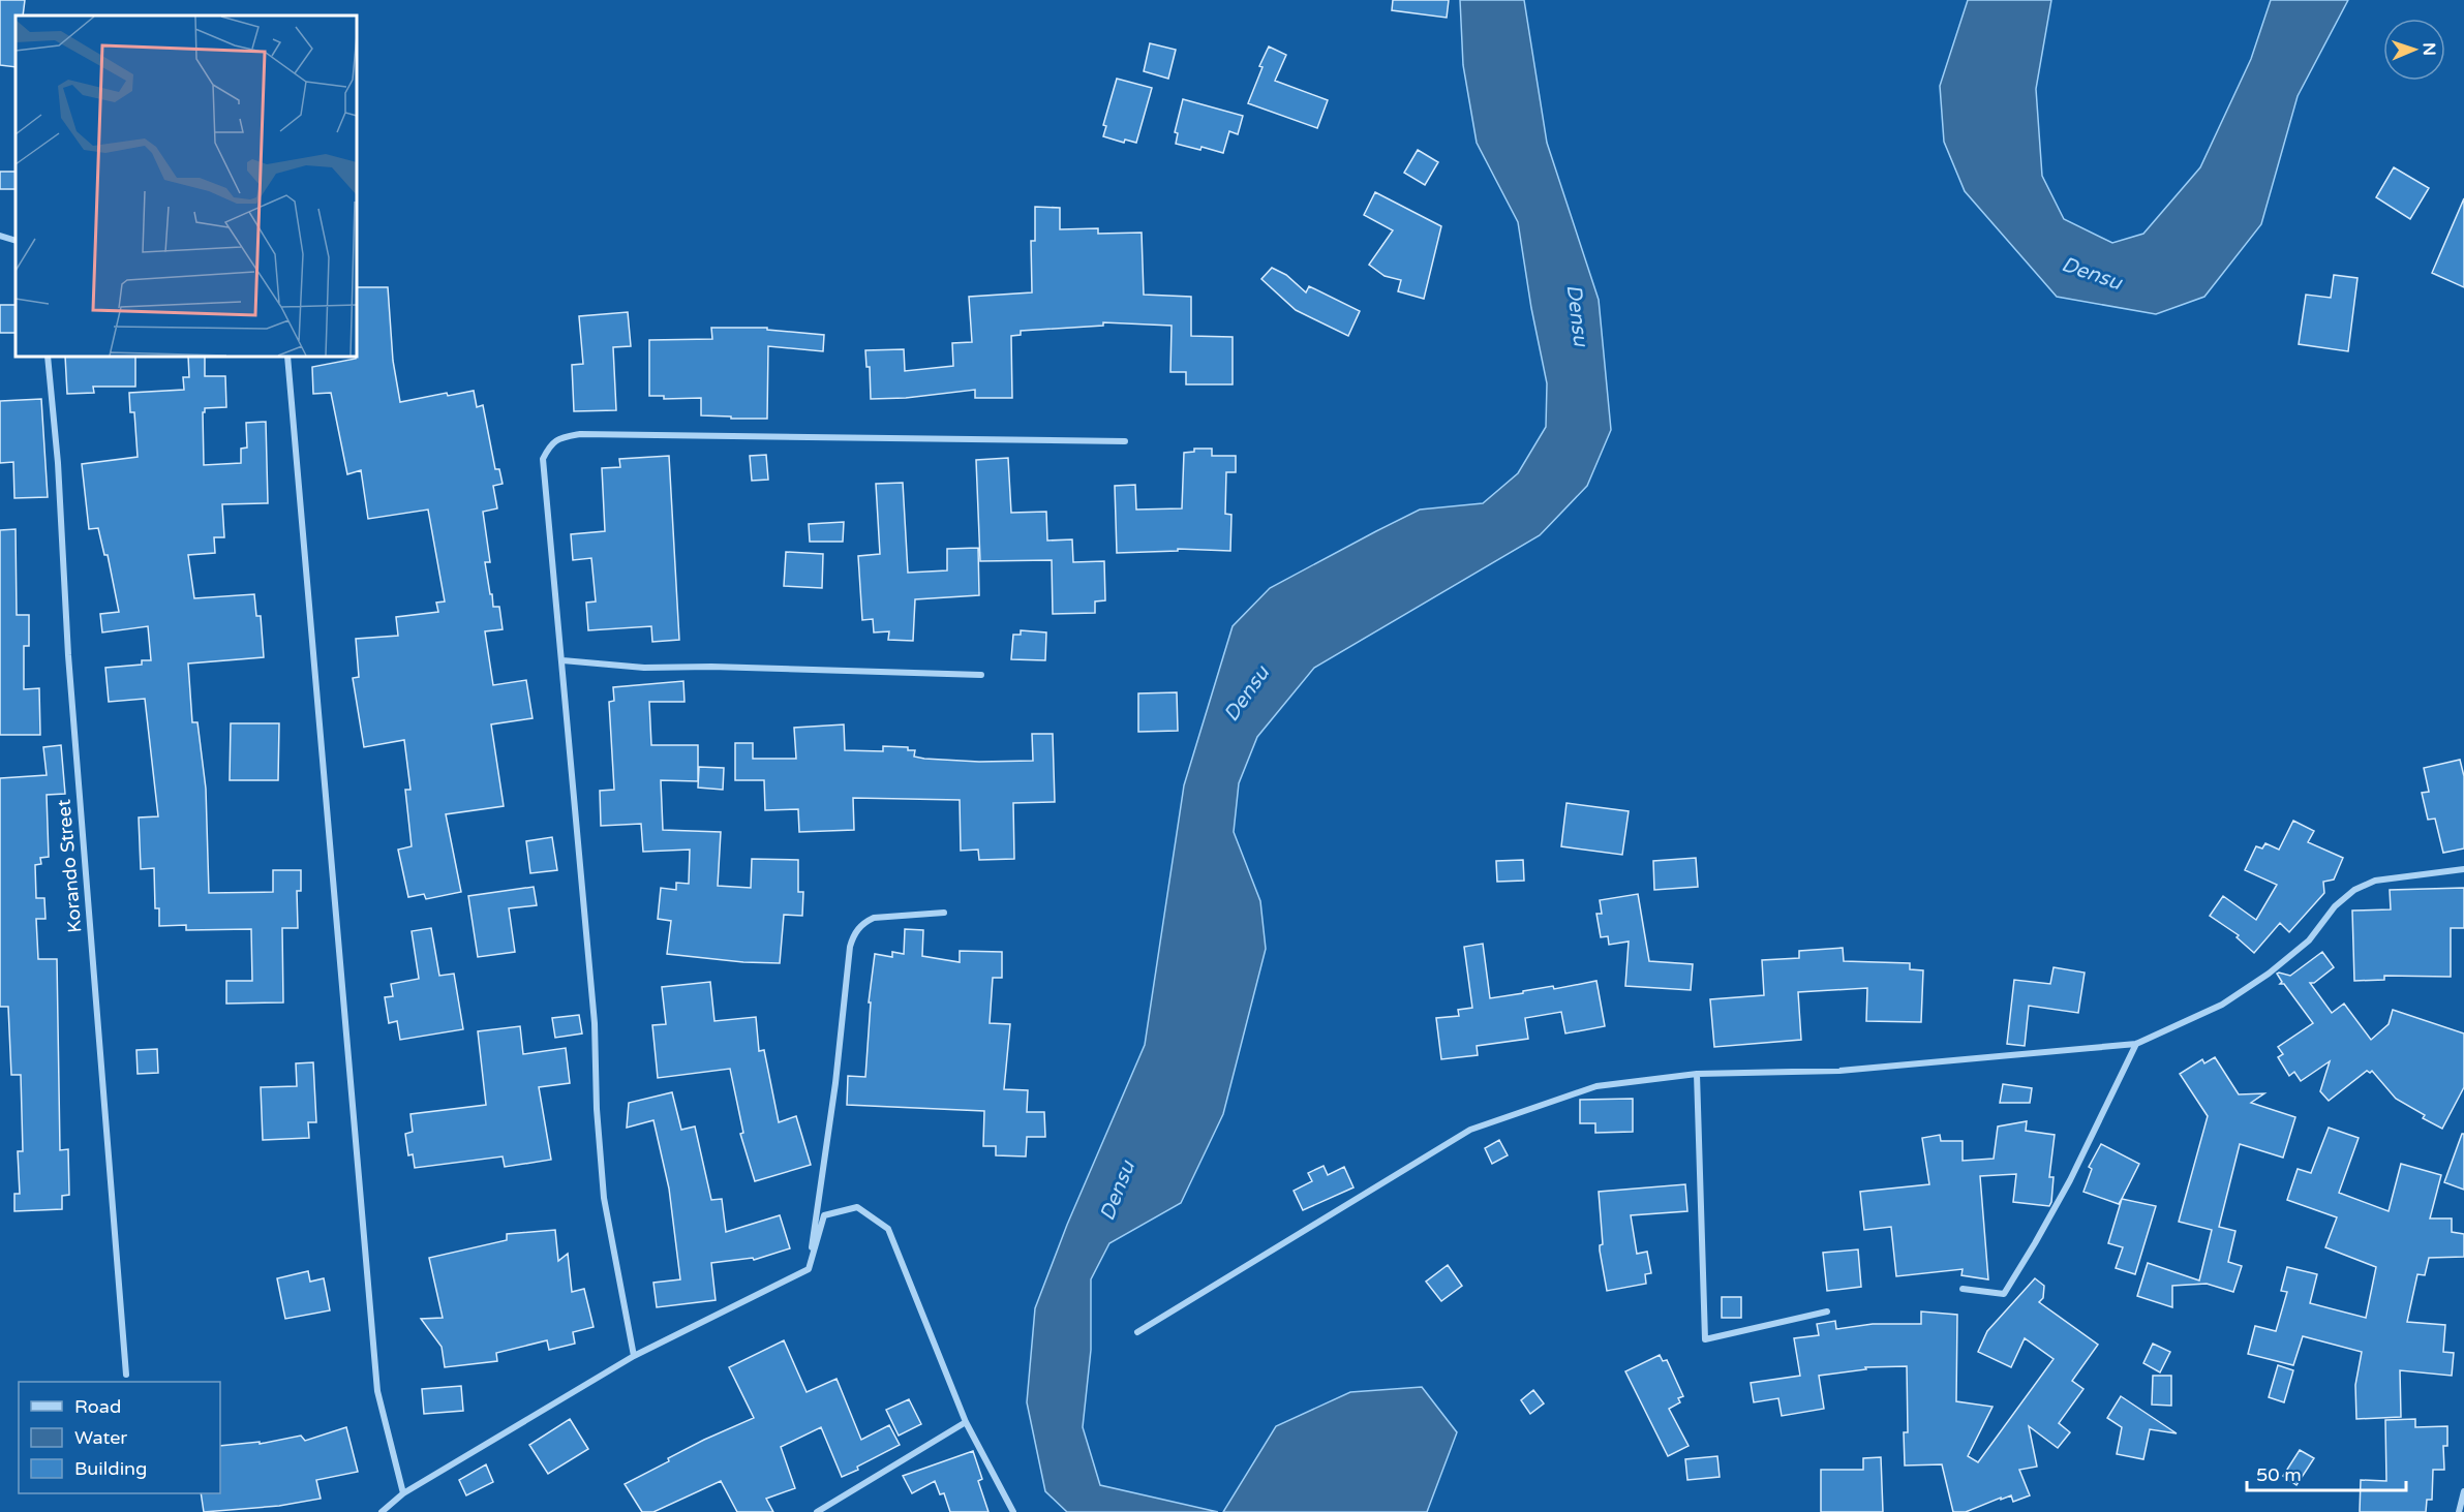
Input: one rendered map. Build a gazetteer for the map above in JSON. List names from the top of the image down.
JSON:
{
  "streets": {
    "street": ["Korando Street"]
  },
  "water": ["Densu"],
  "legend": ["Road", "Water", "Building"],
  "scale_bar": "50 m",
  "north": "right"
}
